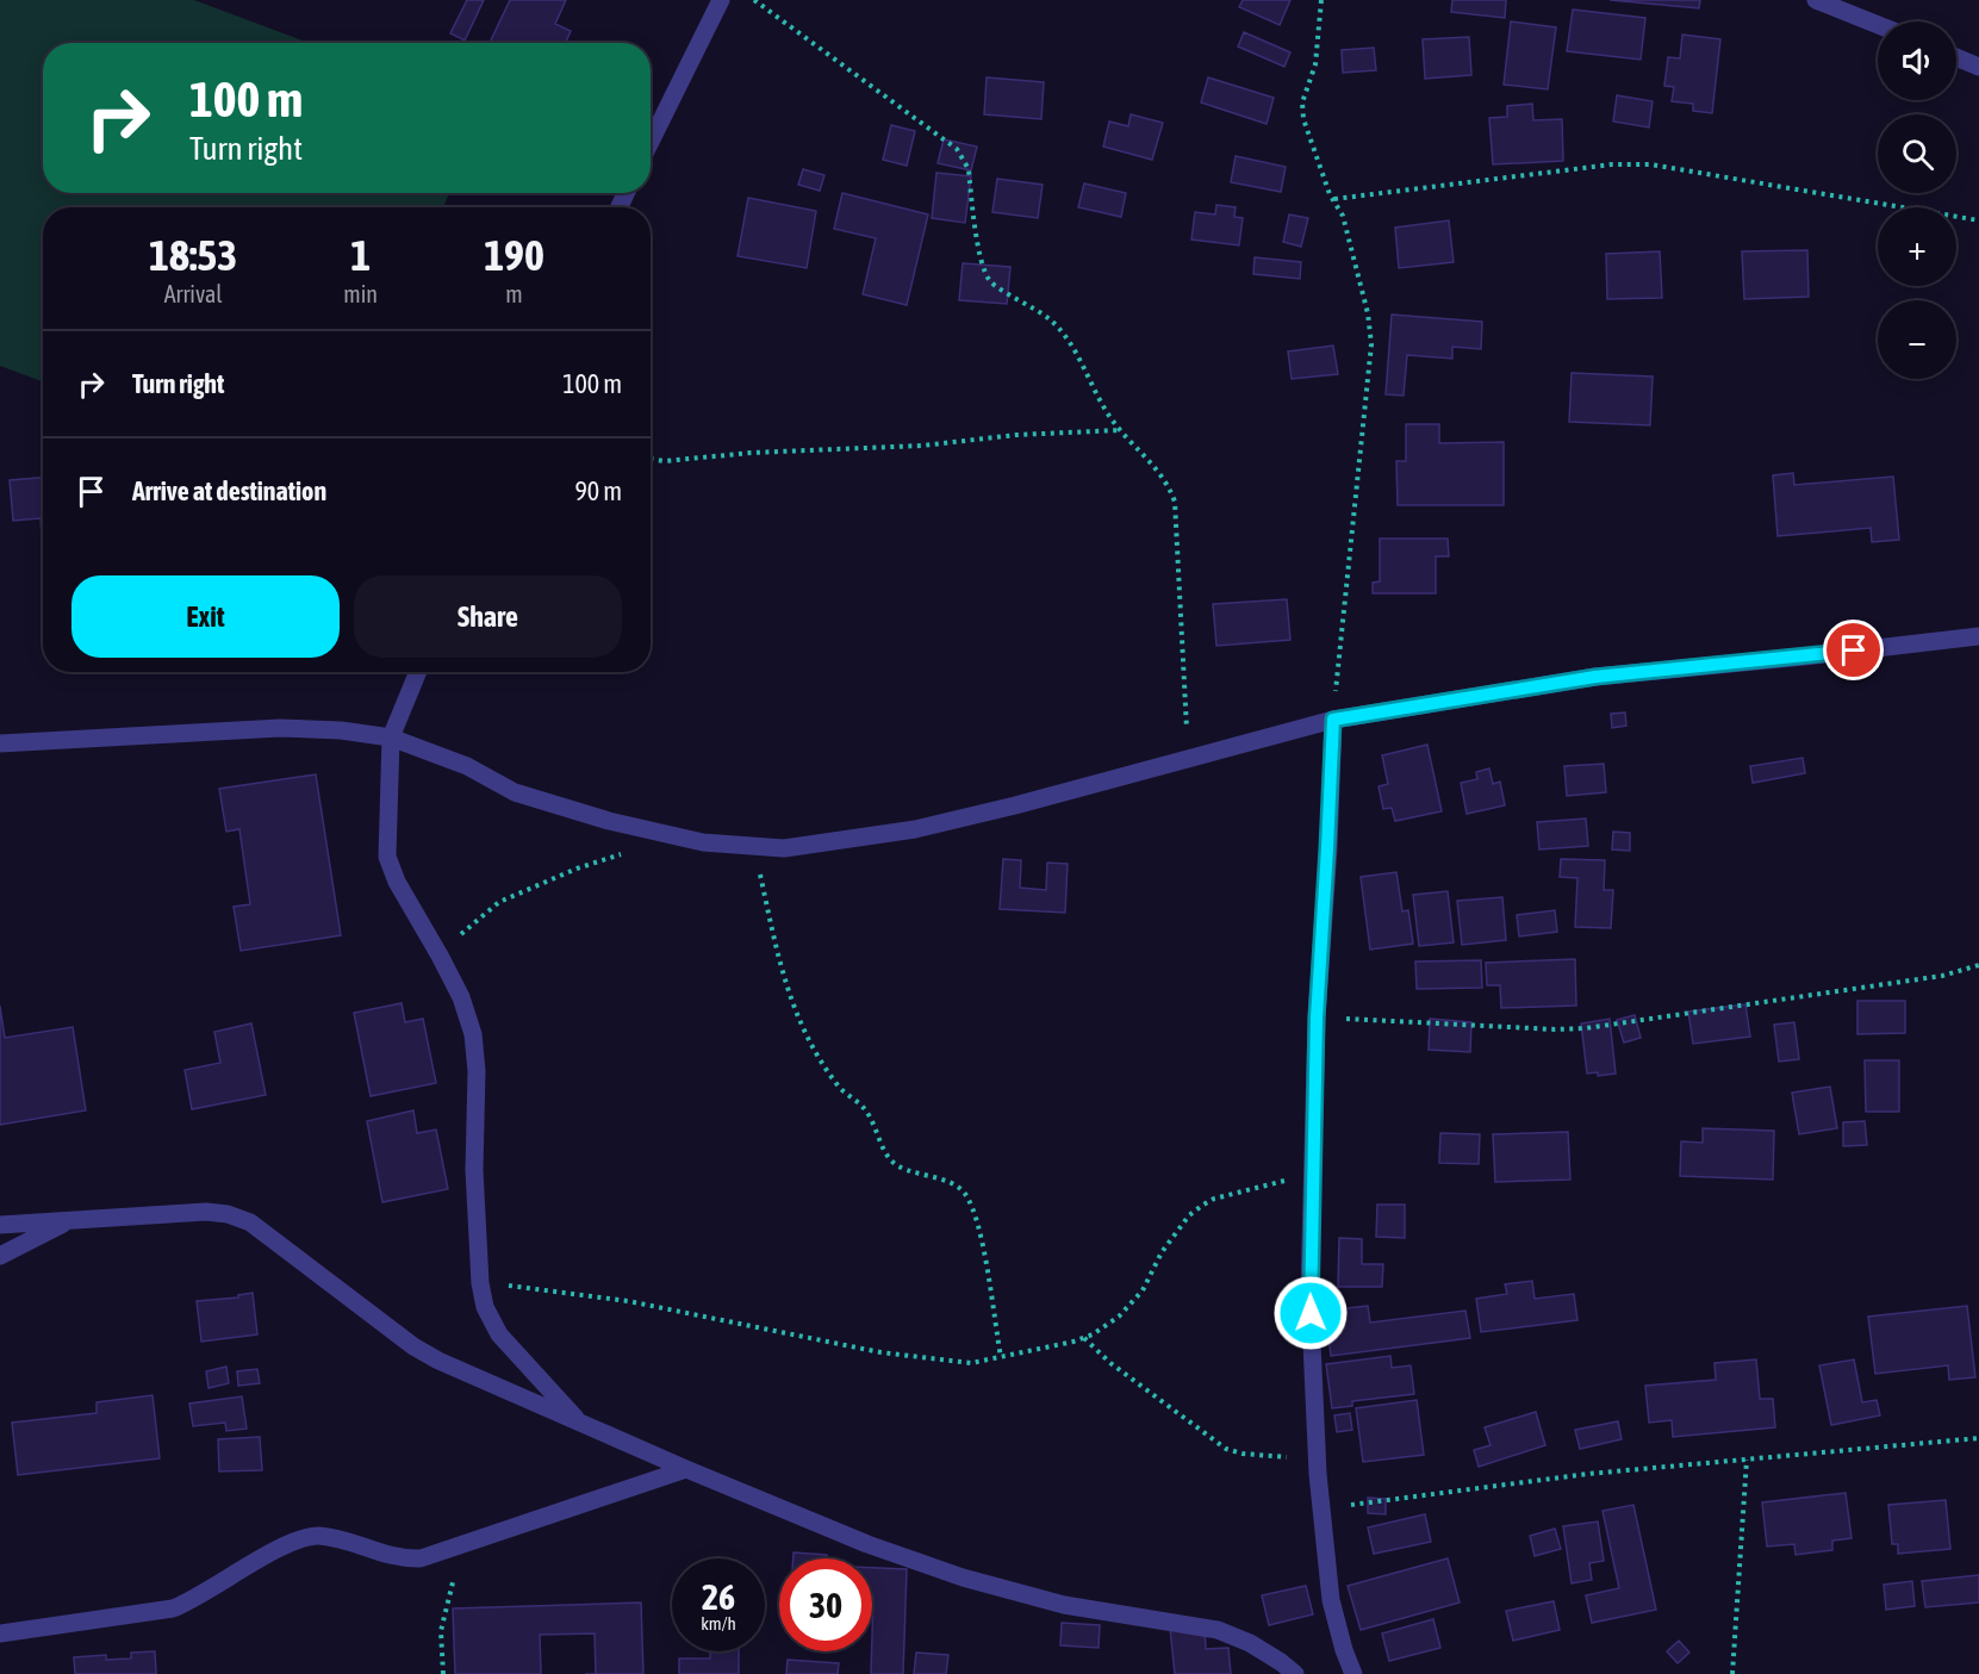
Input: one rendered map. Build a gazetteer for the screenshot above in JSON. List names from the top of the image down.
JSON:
{
  "page": {
    "map_buttons": ["+", "−"],
    "turn": ["100 m", "Turn right"],
    "eta": [
      "18:53",
      "Arrival",
      "1",
      "min",
      "190",
      "m"
    ],
    "list": [
      {
        "name": "Turn right",
        "value": "100 m"
      },
      {
        "name": "Arrive at destination",
        "value": "90 m"
      }
    ],
    "buttons": ["Exit", "Share"],
    "speed": "26 km/h",
    "limit": "30"
  }
}
